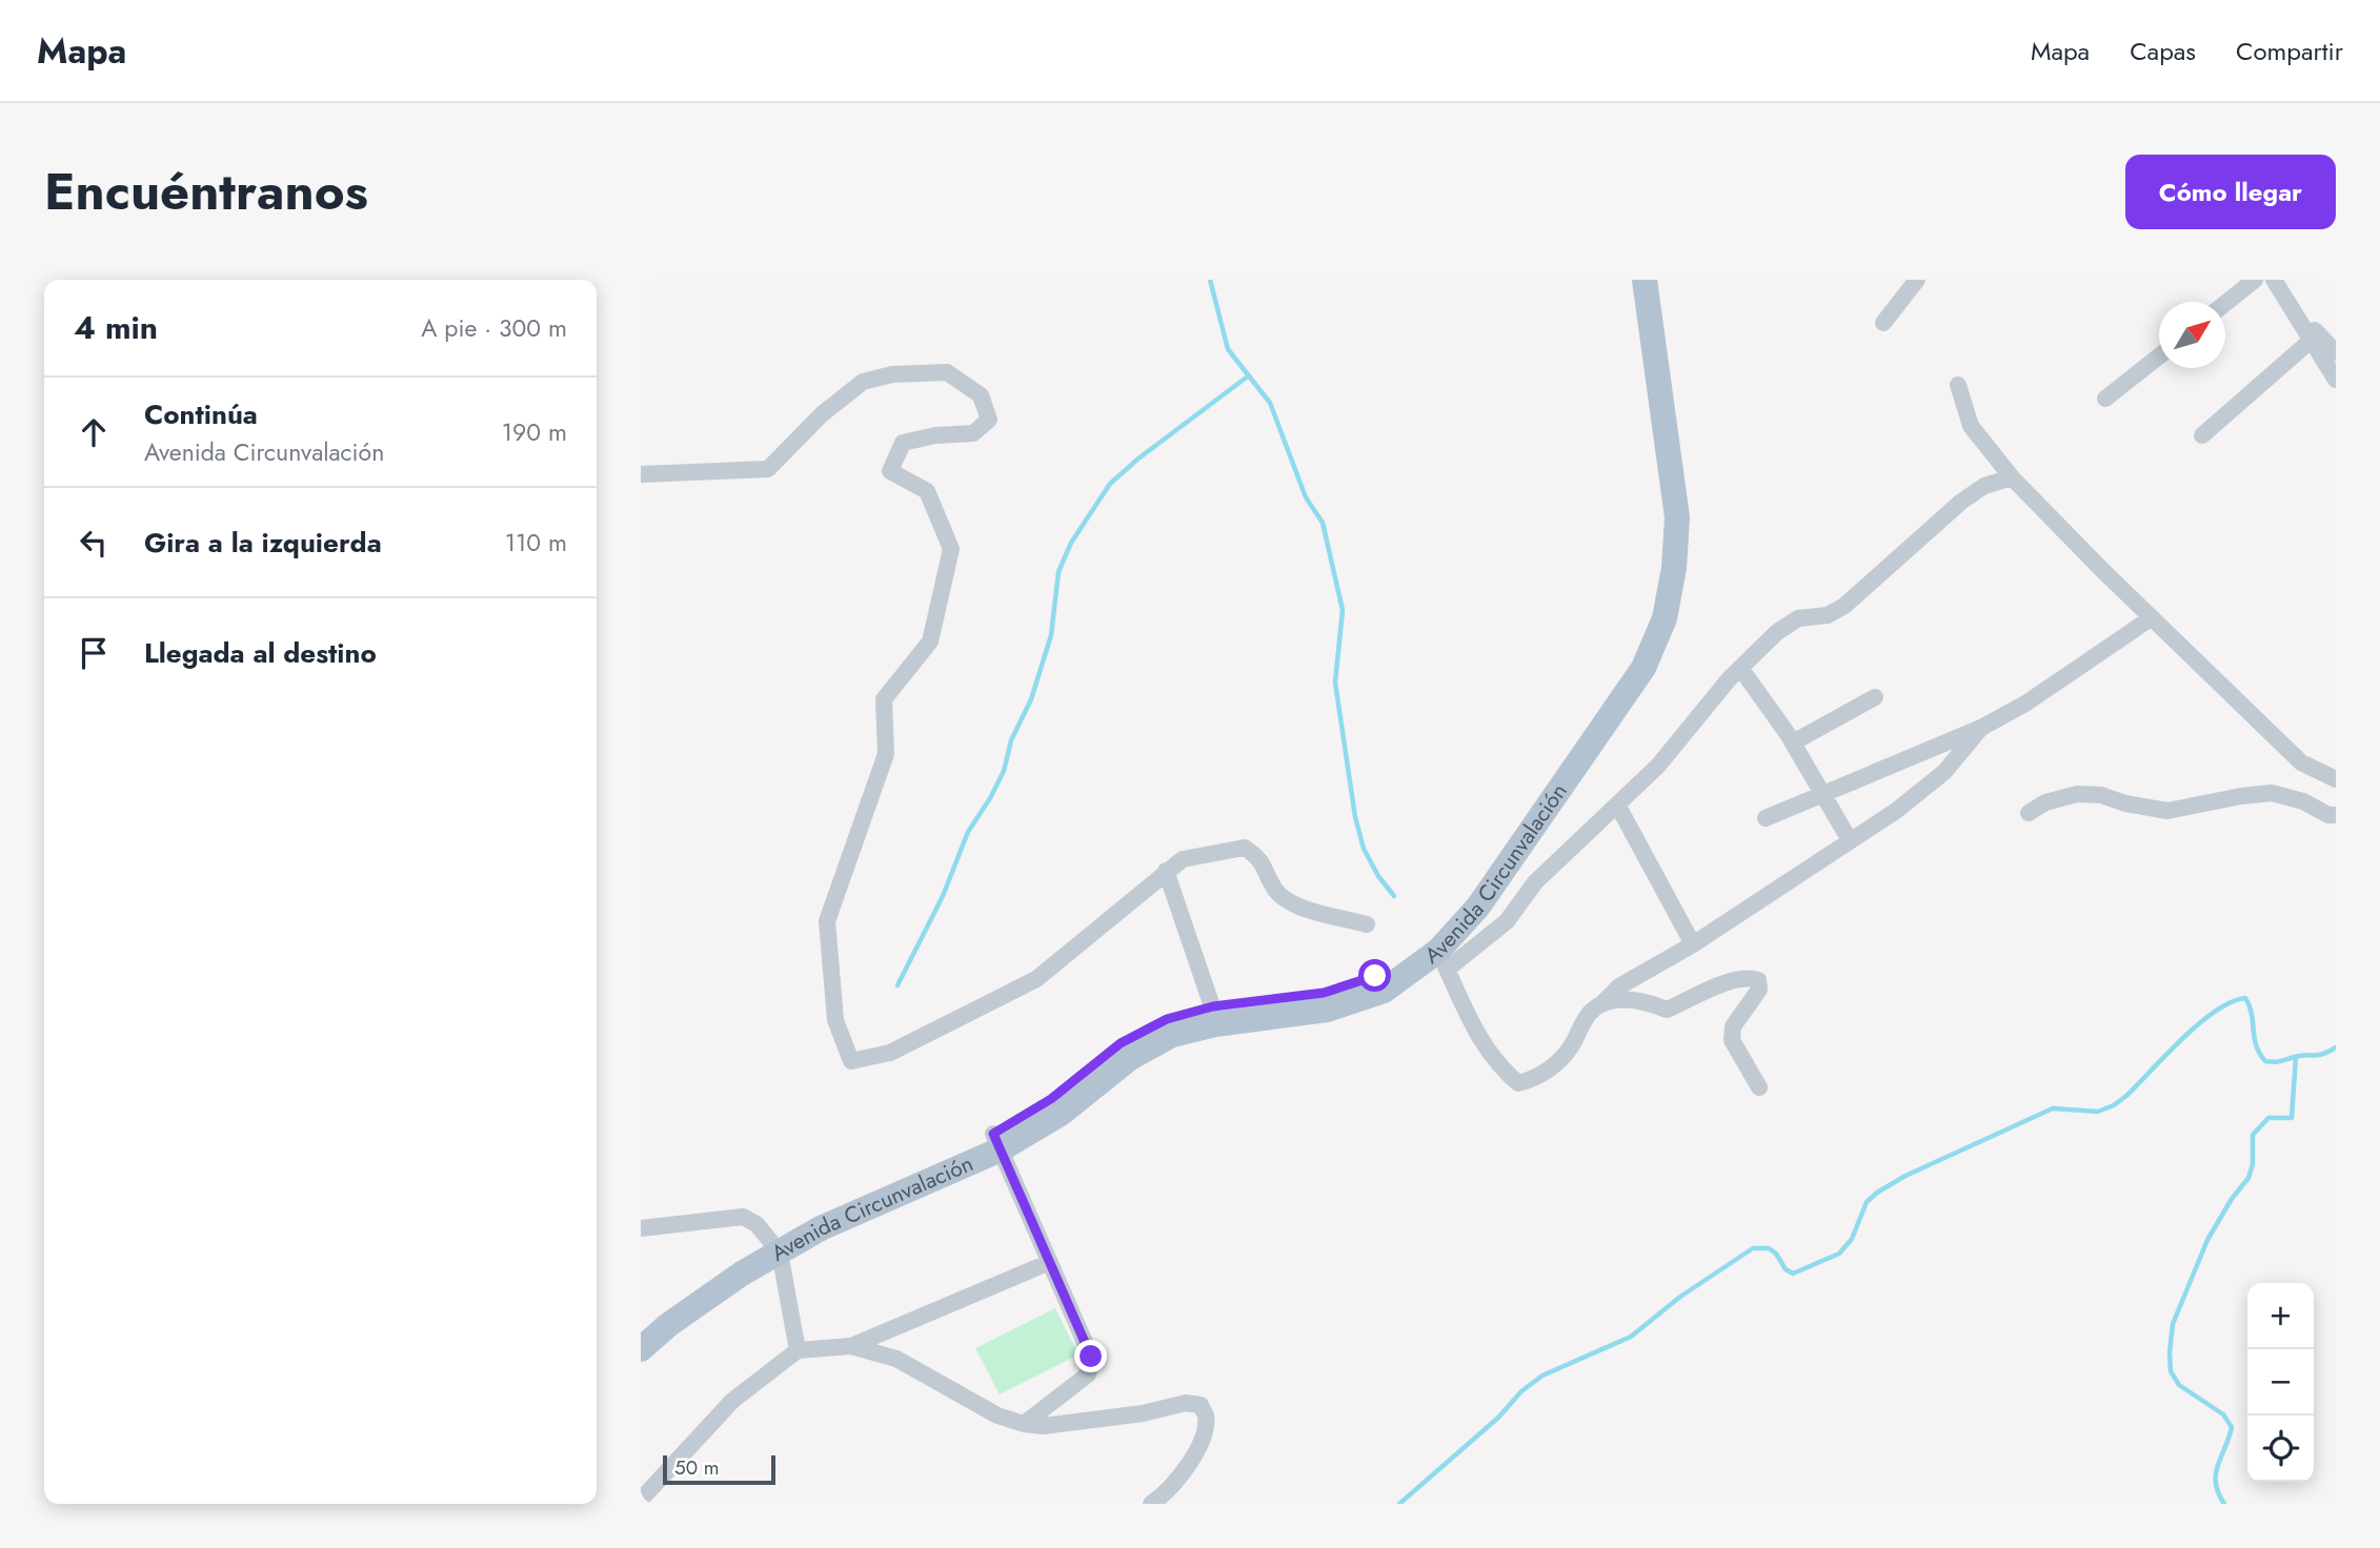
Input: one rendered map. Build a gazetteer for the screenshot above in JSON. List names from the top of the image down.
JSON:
{
  "streets": {
    "main road": ["Avenida Circunvalación"]
  },
  "scale_bar": "50 m",
  "north": "top right",
  "page": {
    "header": "Mapa",
    "nav": ["Mapa", "Capas", "Compartir"],
    "title": "Encuéntranos",
    "buttons": "Cómo llegar",
    "heading": ["4 min", "A pie · 300 m"],
    "list": [
      ["Continúa", "Avenida Circunvalación", "190 m"],
      ["Gira a la izquierda", "110 m"],
      "Llegada al destino"
    ],
    "map_buttons": ["+", "−"],
    "scale": "50 m"
  }
}
